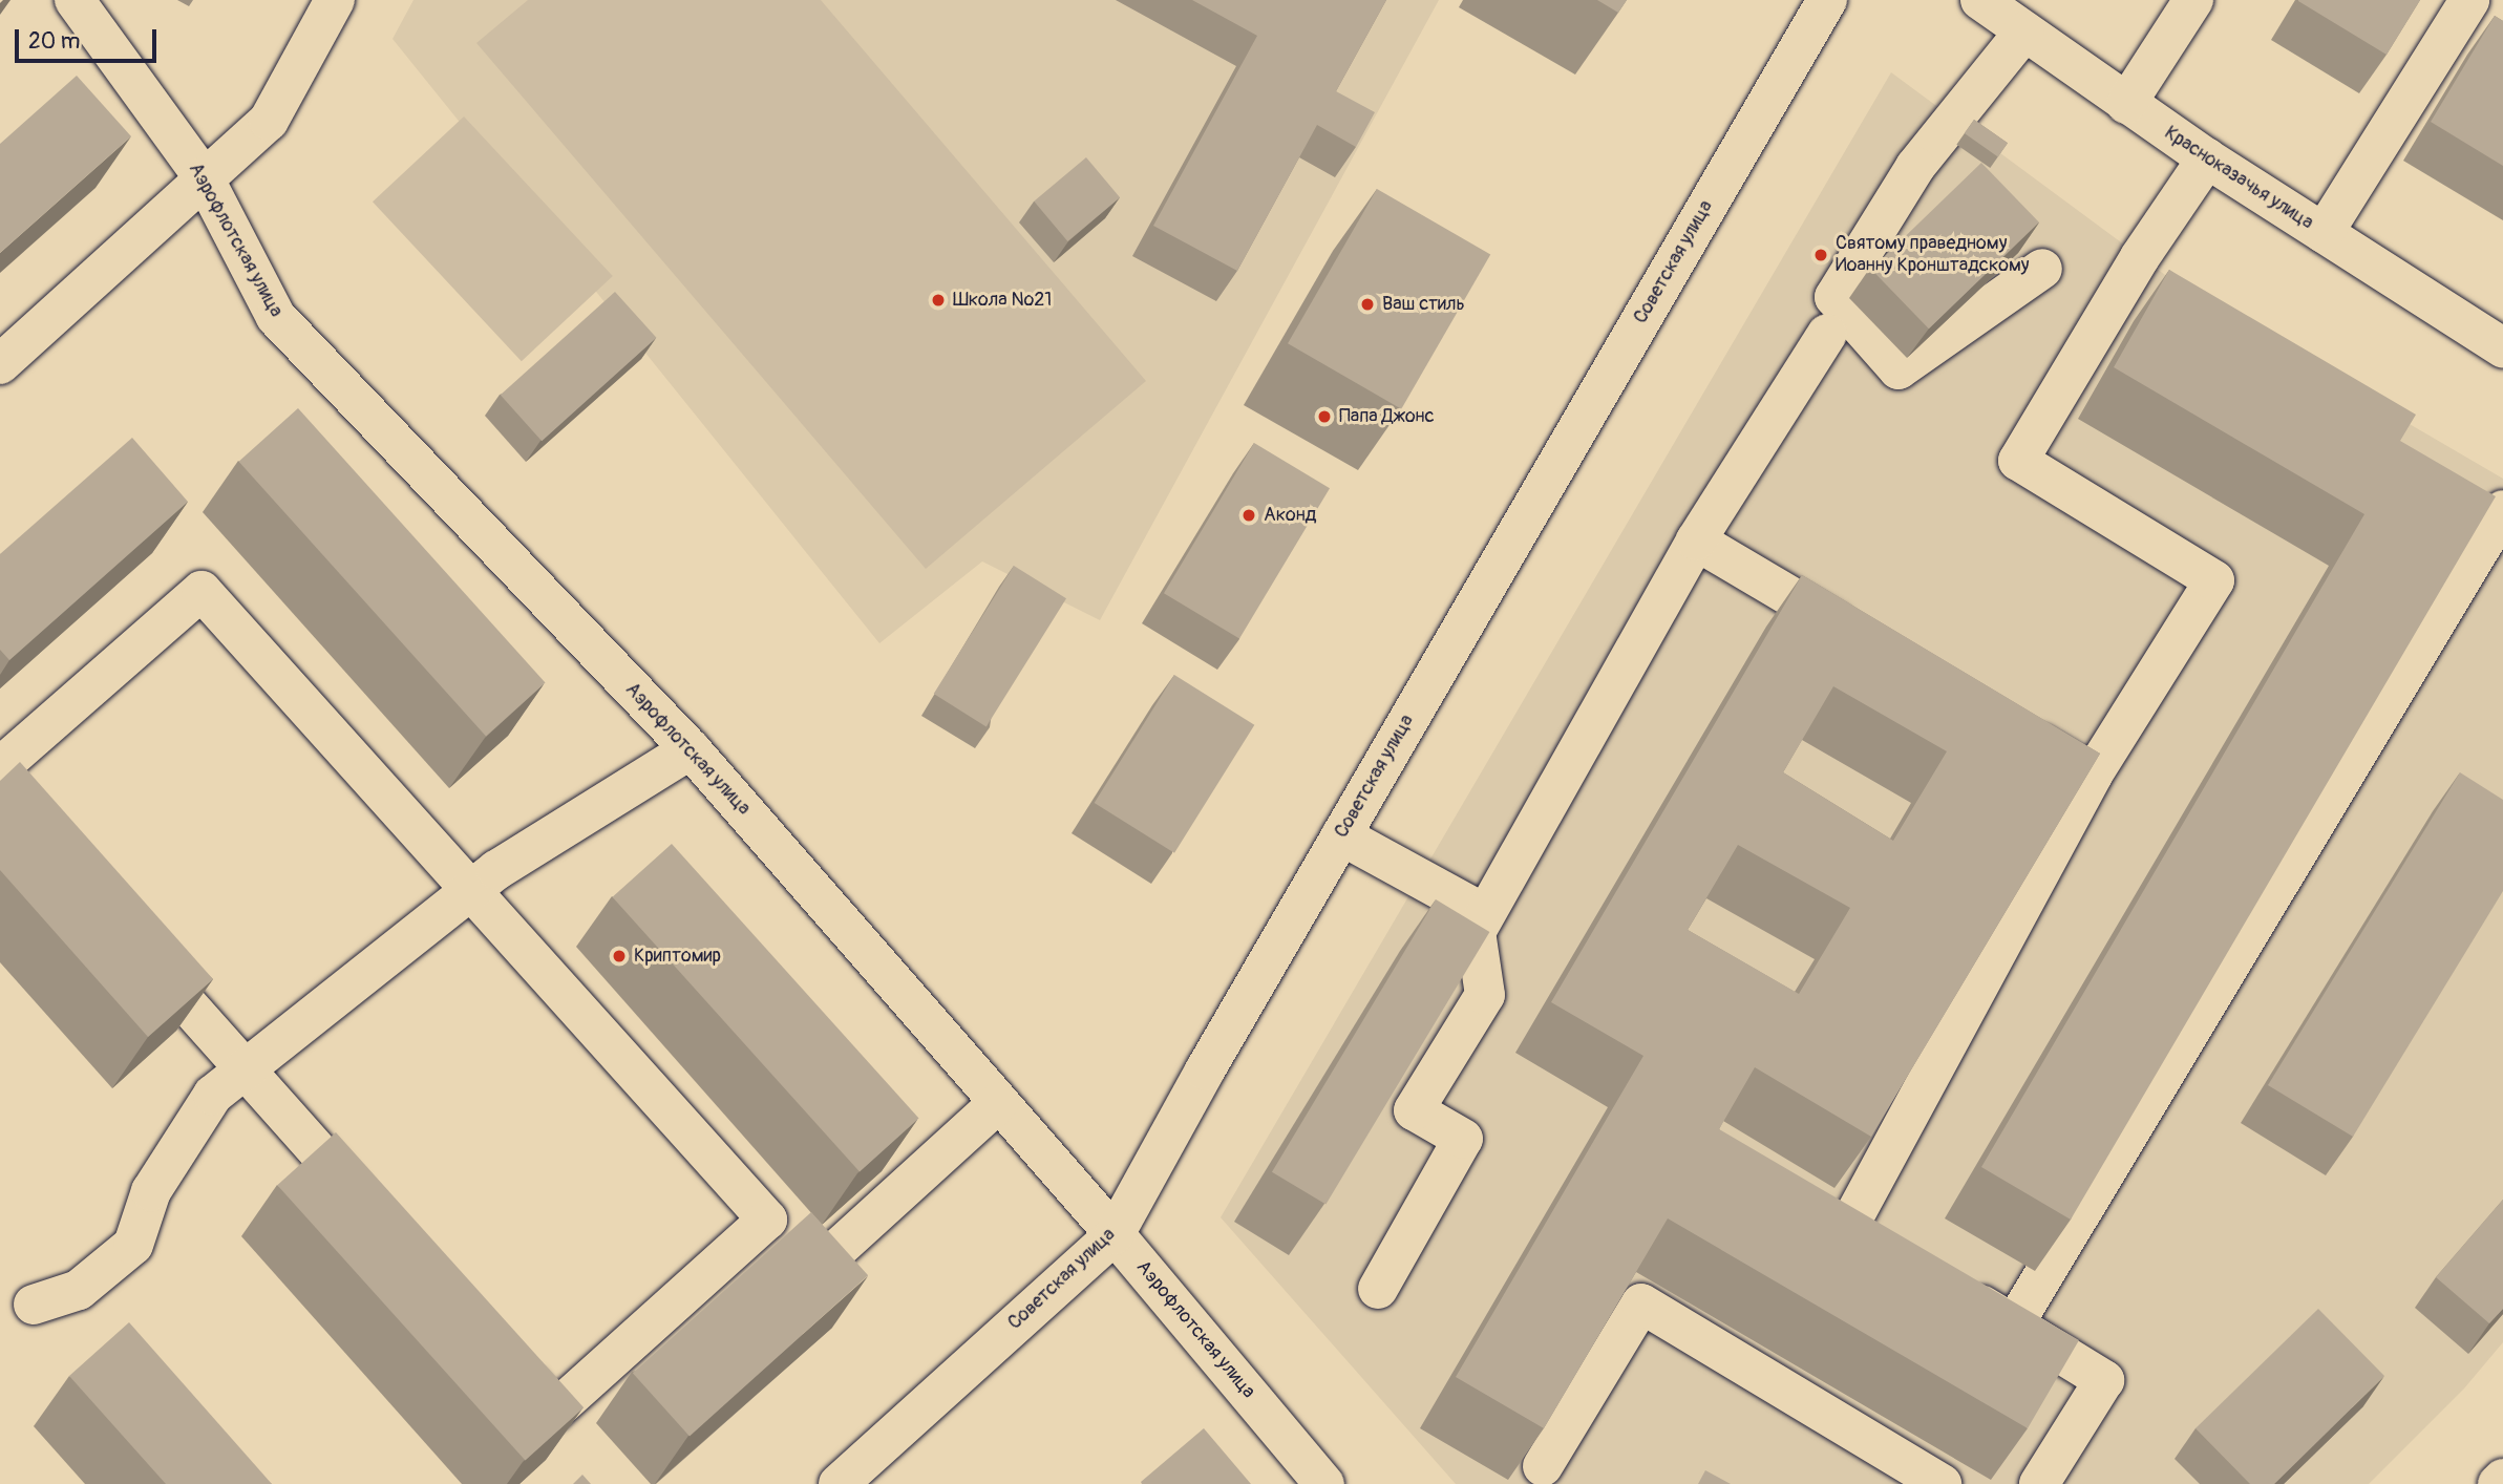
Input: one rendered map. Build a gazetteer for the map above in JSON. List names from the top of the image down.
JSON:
{
  "streets": {
    "street": ["Красноказачья улица", "Аэрофлотская улица", "Советская улица"]
  },
  "crossings": [
    ["Аэрофлотская улица", "Советская улица"]
  ],
  "places": [
    "Святому праведному Иоанну Кронштадскому",
    "Школа №21",
    "Ваш стиль",
    "Папа Джонс",
    "Аконд",
    "Криптомир"
  ],
  "scale_bar": "20 m"
}
